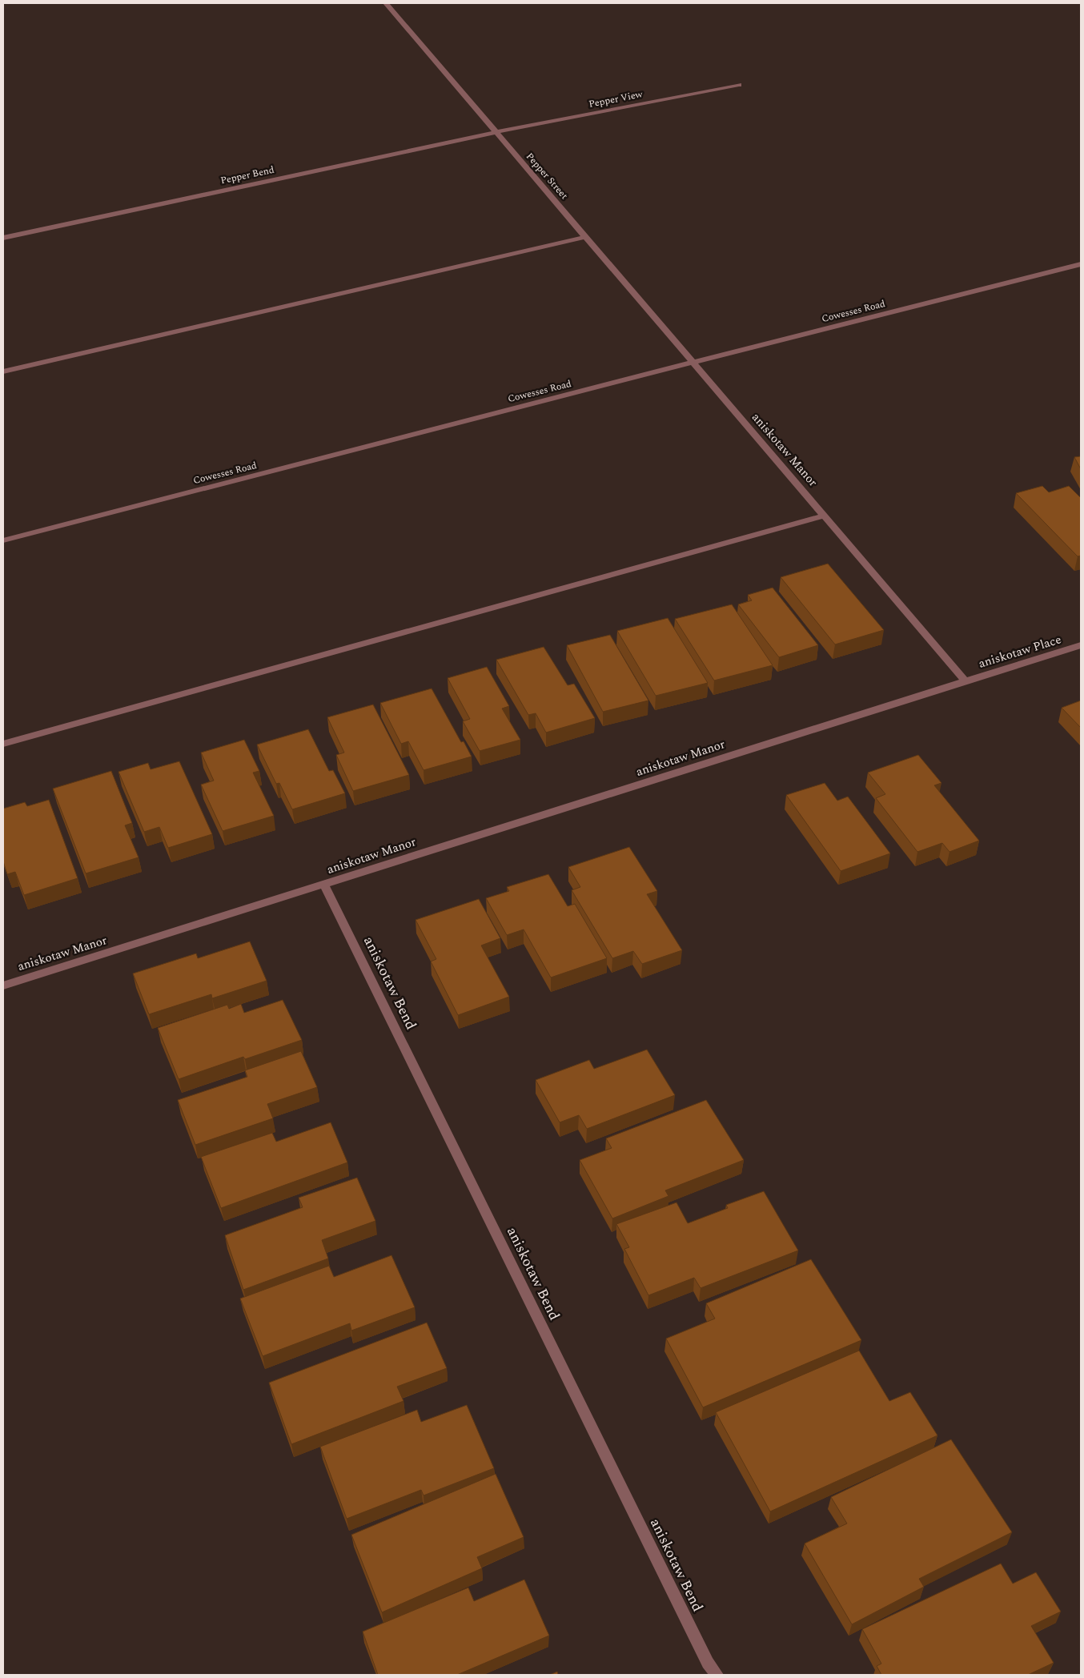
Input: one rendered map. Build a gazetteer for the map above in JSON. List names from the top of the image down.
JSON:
{
  "streets": {
    "street": [
      "Pepper View",
      "Pepper Bend",
      "Pepper Street",
      "Cowesses Road",
      "aniskotaw Manor",
      "aniskotaw Place",
      "aniskotaw Bend"
    ]
  },
  "crossings": [
    ["Pepper View", "Pepper Bend"],
    ["Pepper View", "Pepper Street"],
    ["Pepper Bend", "Pepper Street"],
    ["Pepper Street", "Cowesses Road"],
    ["Pepper Street", "aniskotaw Manor"],
    ["Cowesses Road", "aniskotaw Manor"],
    ["aniskotaw Manor", "aniskotaw Place"],
    ["aniskotaw Manor", "aniskotaw Bend"]
  ]
}
